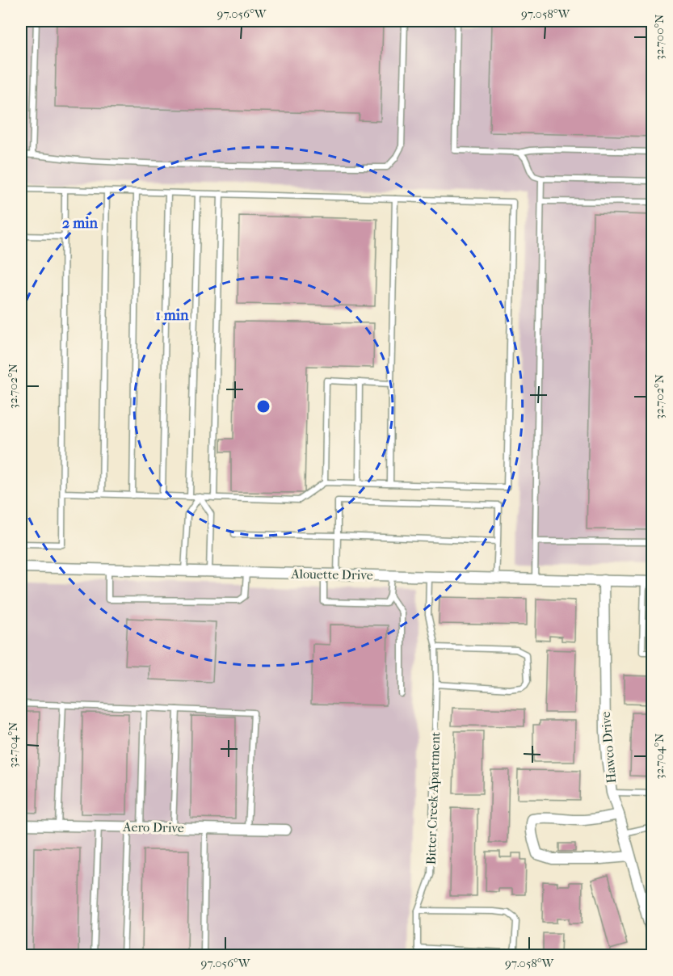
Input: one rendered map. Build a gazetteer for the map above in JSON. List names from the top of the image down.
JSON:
{
  "streets": {
    "street": ["Alouette Drive", "Hawco Drive", "Aero Drive"],
    "lane": ["Bitter Creek Apartment"]
  },
  "crossings": [
    ["Alouette Drive", "Hawco Drive"],
    ["Alouette Drive", "Bitter Creek Apartment"]
  ],
  "coordinates": [
    "97.056°W",
    "97.058°W",
    "32.700°N",
    "32.702°N",
    "32.704°N"
  ],
  "rings": ["2 min", "1 min"]
}
